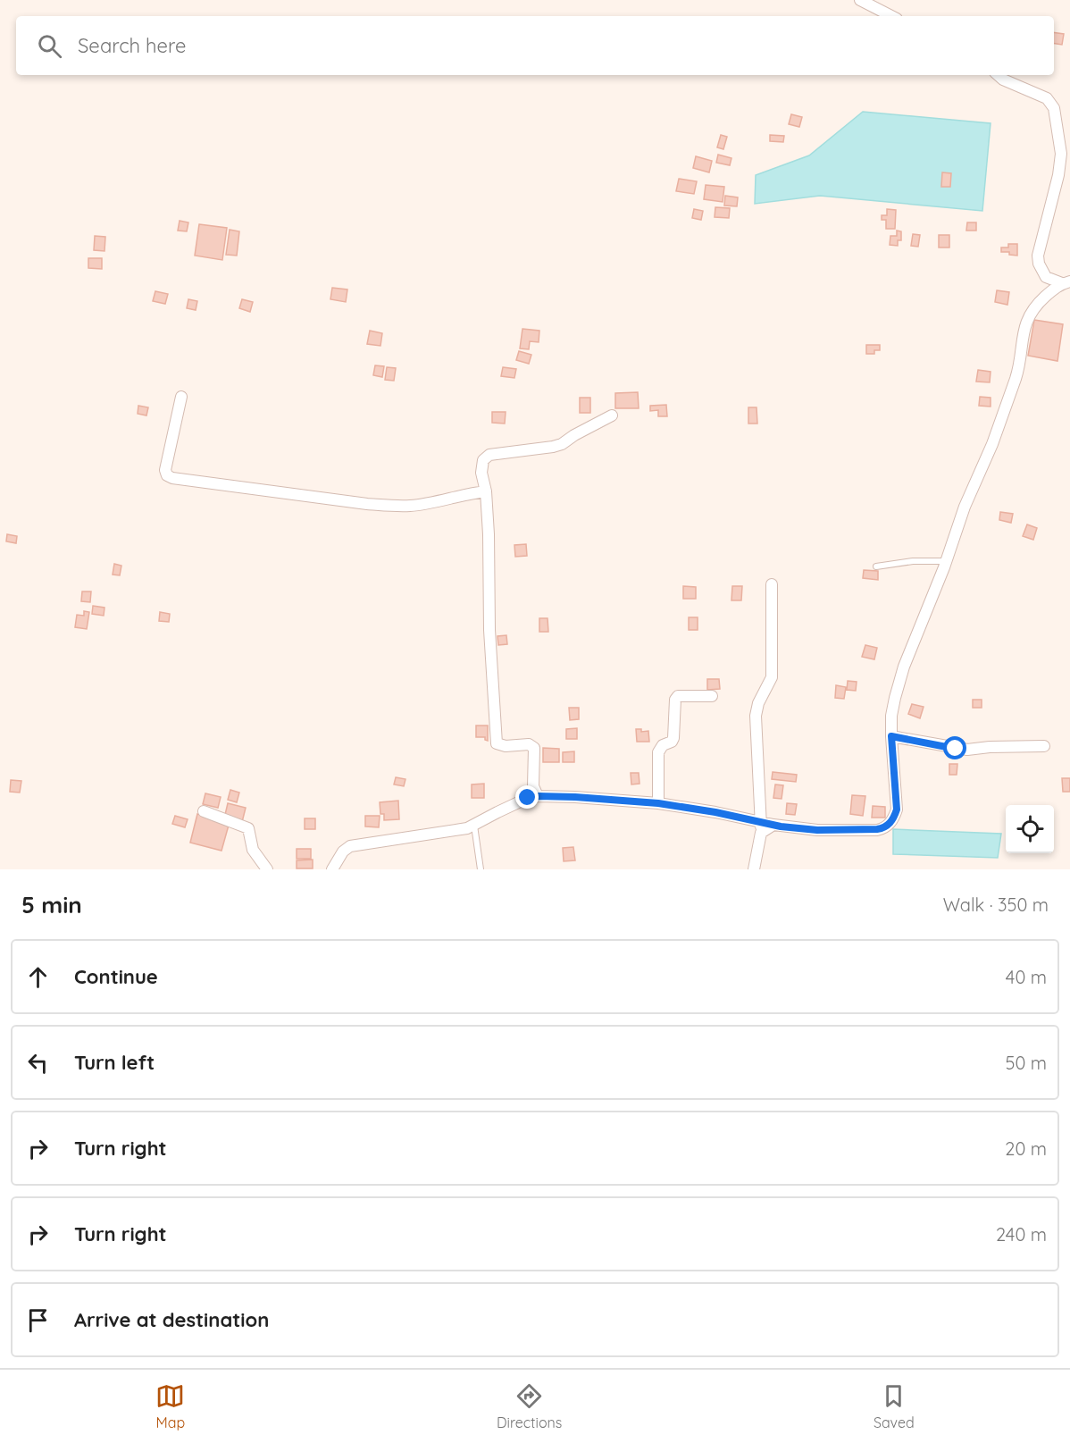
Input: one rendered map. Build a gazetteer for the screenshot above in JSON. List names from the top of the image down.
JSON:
{
  "page": {
    "search": "Search here",
    "heading": ["5 min", "Walk · 350 m"],
    "list": [
      ["Continue", "40 m"],
      ["Turn left", "50 m"],
      ["Turn right", "20 m"],
      ["Turn right", "240 m"],
      "Arrive at destination"
    ],
    "nav": ["Map", "Directions", "Saved"]
  }
}
